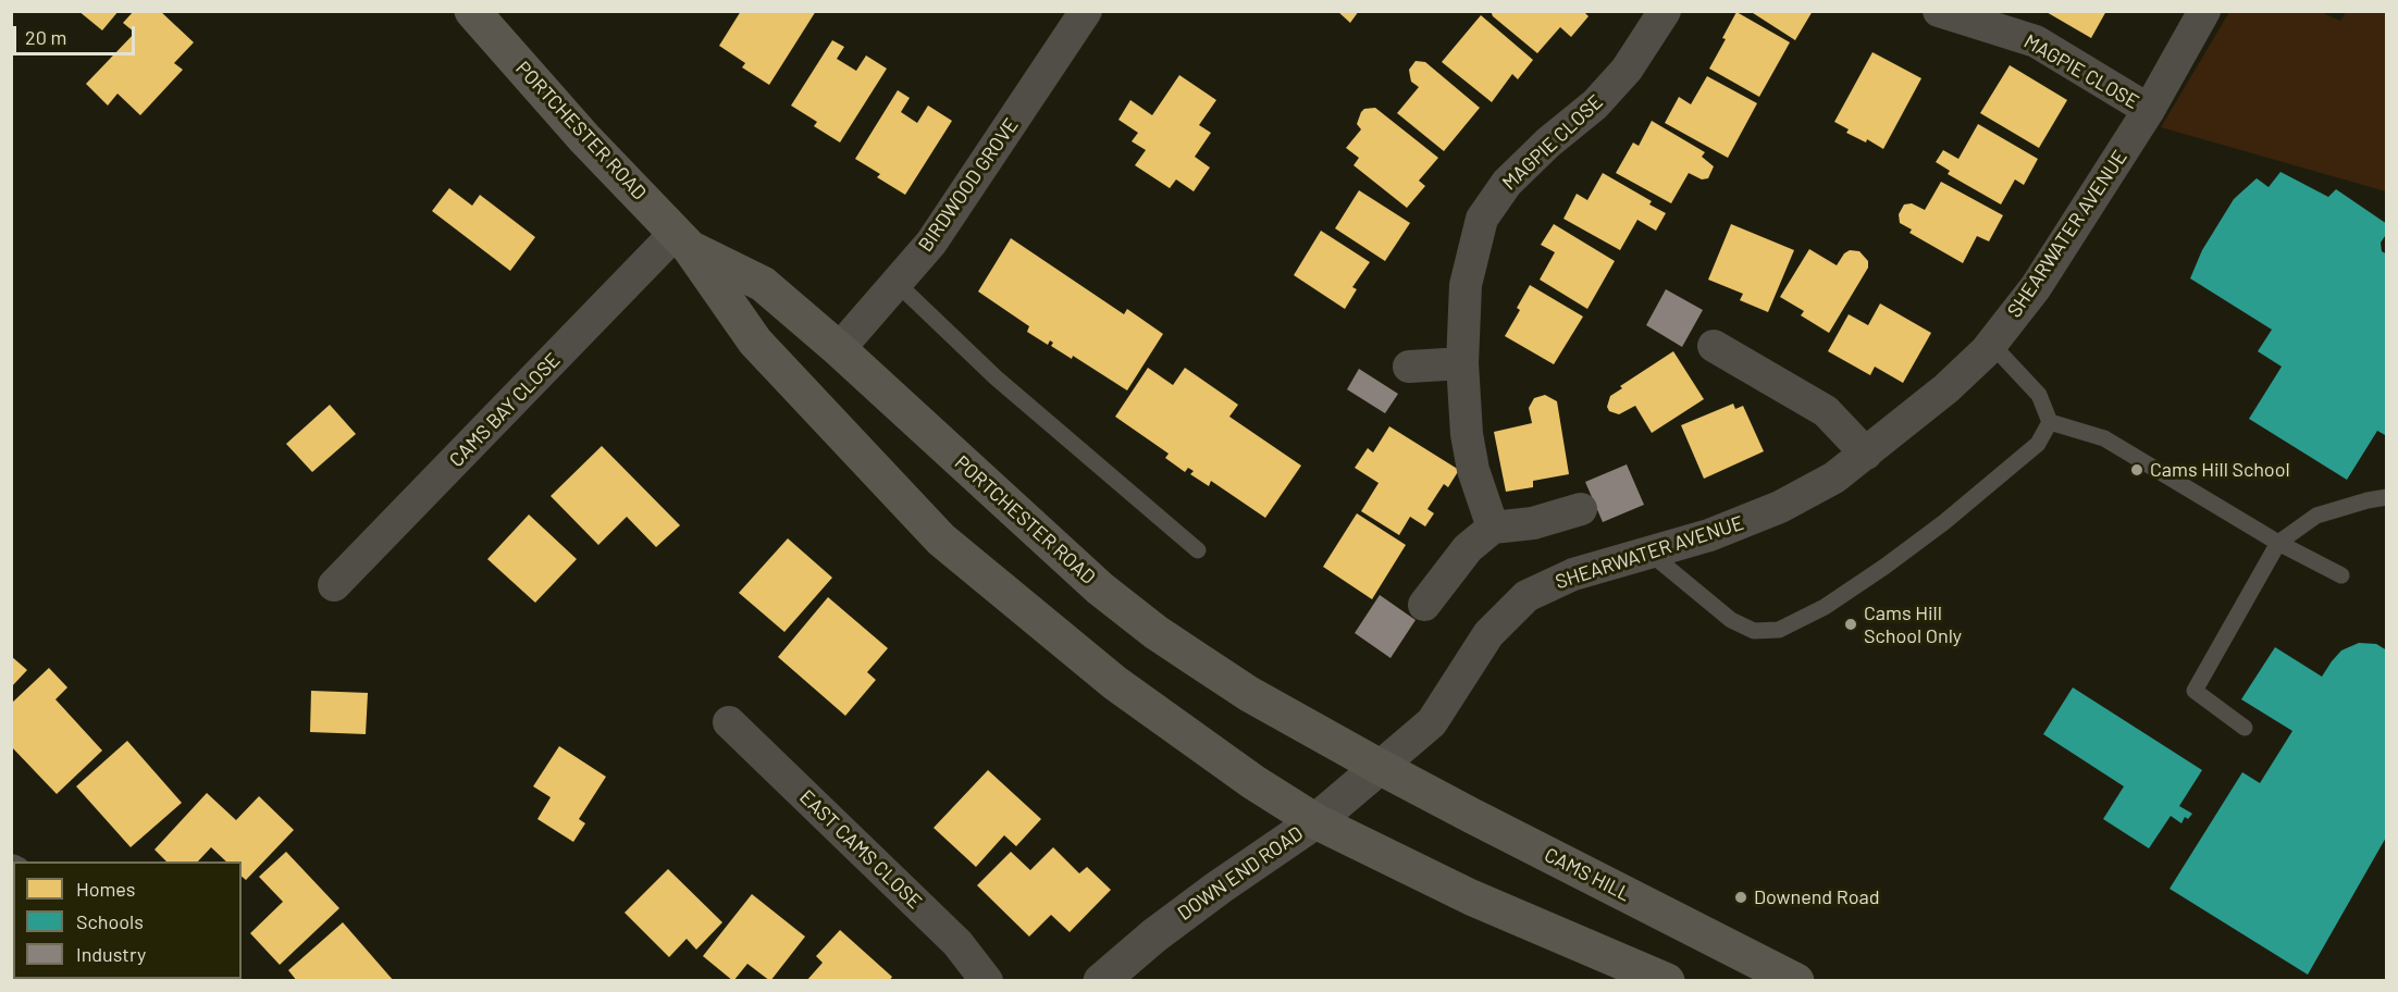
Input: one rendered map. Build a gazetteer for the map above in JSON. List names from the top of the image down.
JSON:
{
  "streets": {
    "main road": ["PORTCHESTER ROAD", "CAMS HILL"],
    "street": [
      "MAGPIE CLOSE",
      "BIRDWOOD GROVE",
      "SHEARWATER AVENUE",
      "CAMS BAY CLOSE",
      "EAST CAMS CLOSE",
      "DOWN END ROAD"
    ]
  },
  "crossings": [
    ["MAGPIE CLOSE", "SHEARWATER AVENUE"],
    ["PORTCHESTER ROAD", "BIRDWOOD GROVE"],
    ["PORTCHESTER ROAD", "SHEARWATER AVENUE"],
    ["PORTCHESTER ROAD", "CAMS BAY CLOSE"],
    ["PORTCHESTER ROAD", "DOWN END ROAD"],
    ["PORTCHESTER ROAD", "CAMS HILL"],
    ["SHEARWATER AVENUE", "DOWN END ROAD"],
    ["SHEARWATER AVENUE", "CAMS HILL"],
    ["DOWN END ROAD", "CAMS HILL"]
  ],
  "places": ["Cams Hill School", "Cams Hill School Only", "Downend Road"],
  "legend": ["Homes", "Schools", "Industry"],
  "scale_bar": "20 m"
}
